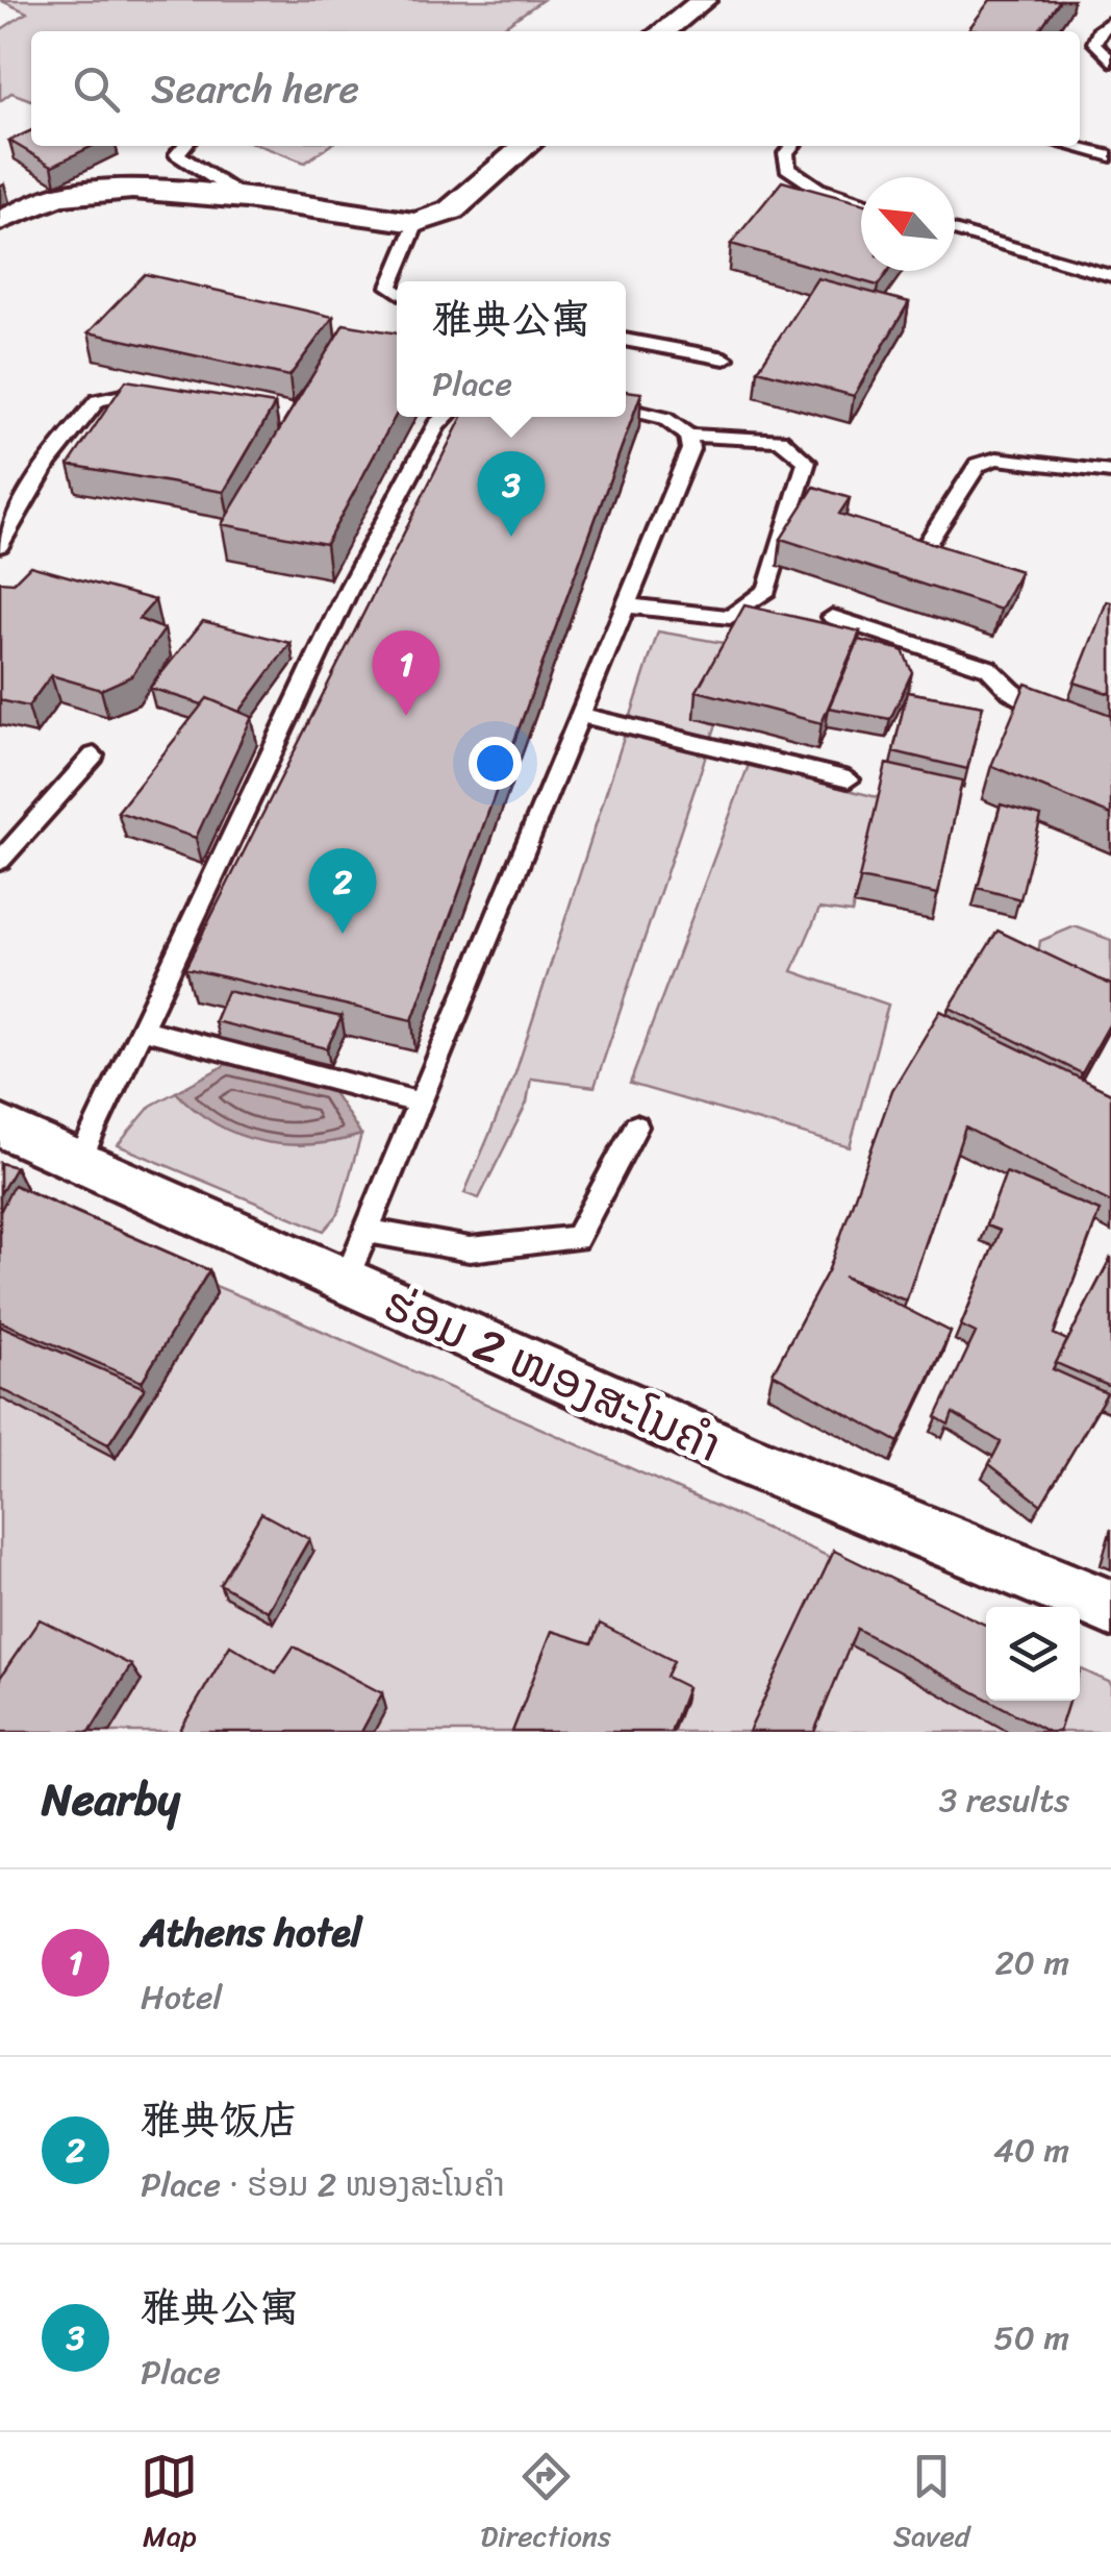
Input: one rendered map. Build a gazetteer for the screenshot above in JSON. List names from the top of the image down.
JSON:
{
  "streets": {
    "street": ["ຮ່ອມ 2 ໜອງສະໂນຄໍາ"]
  },
  "north": "top left",
  "page": {
    "search": "Search here",
    "popup": ["雅典公寓", "Place"],
    "pins": ["3", "1", "2"],
    "heading": ["Nearby", "3 results"],
    "list": [
      {
        "mark": "1",
        "name": "Athens hotel",
        "note": "Hotel",
        "value": "20 m"
      },
      {
        "mark": "2",
        "name": "雅典饭店",
        "note": "Place · ຮ່ອມ 2 ໜອງສະໂນຄໍາ",
        "value": "40 m"
      },
      {
        "mark": "3",
        "name": "雅典公寓",
        "note": "Place",
        "value": "50 m"
      }
    ],
    "nav": ["Map", "Directions", "Saved"]
  }
}
